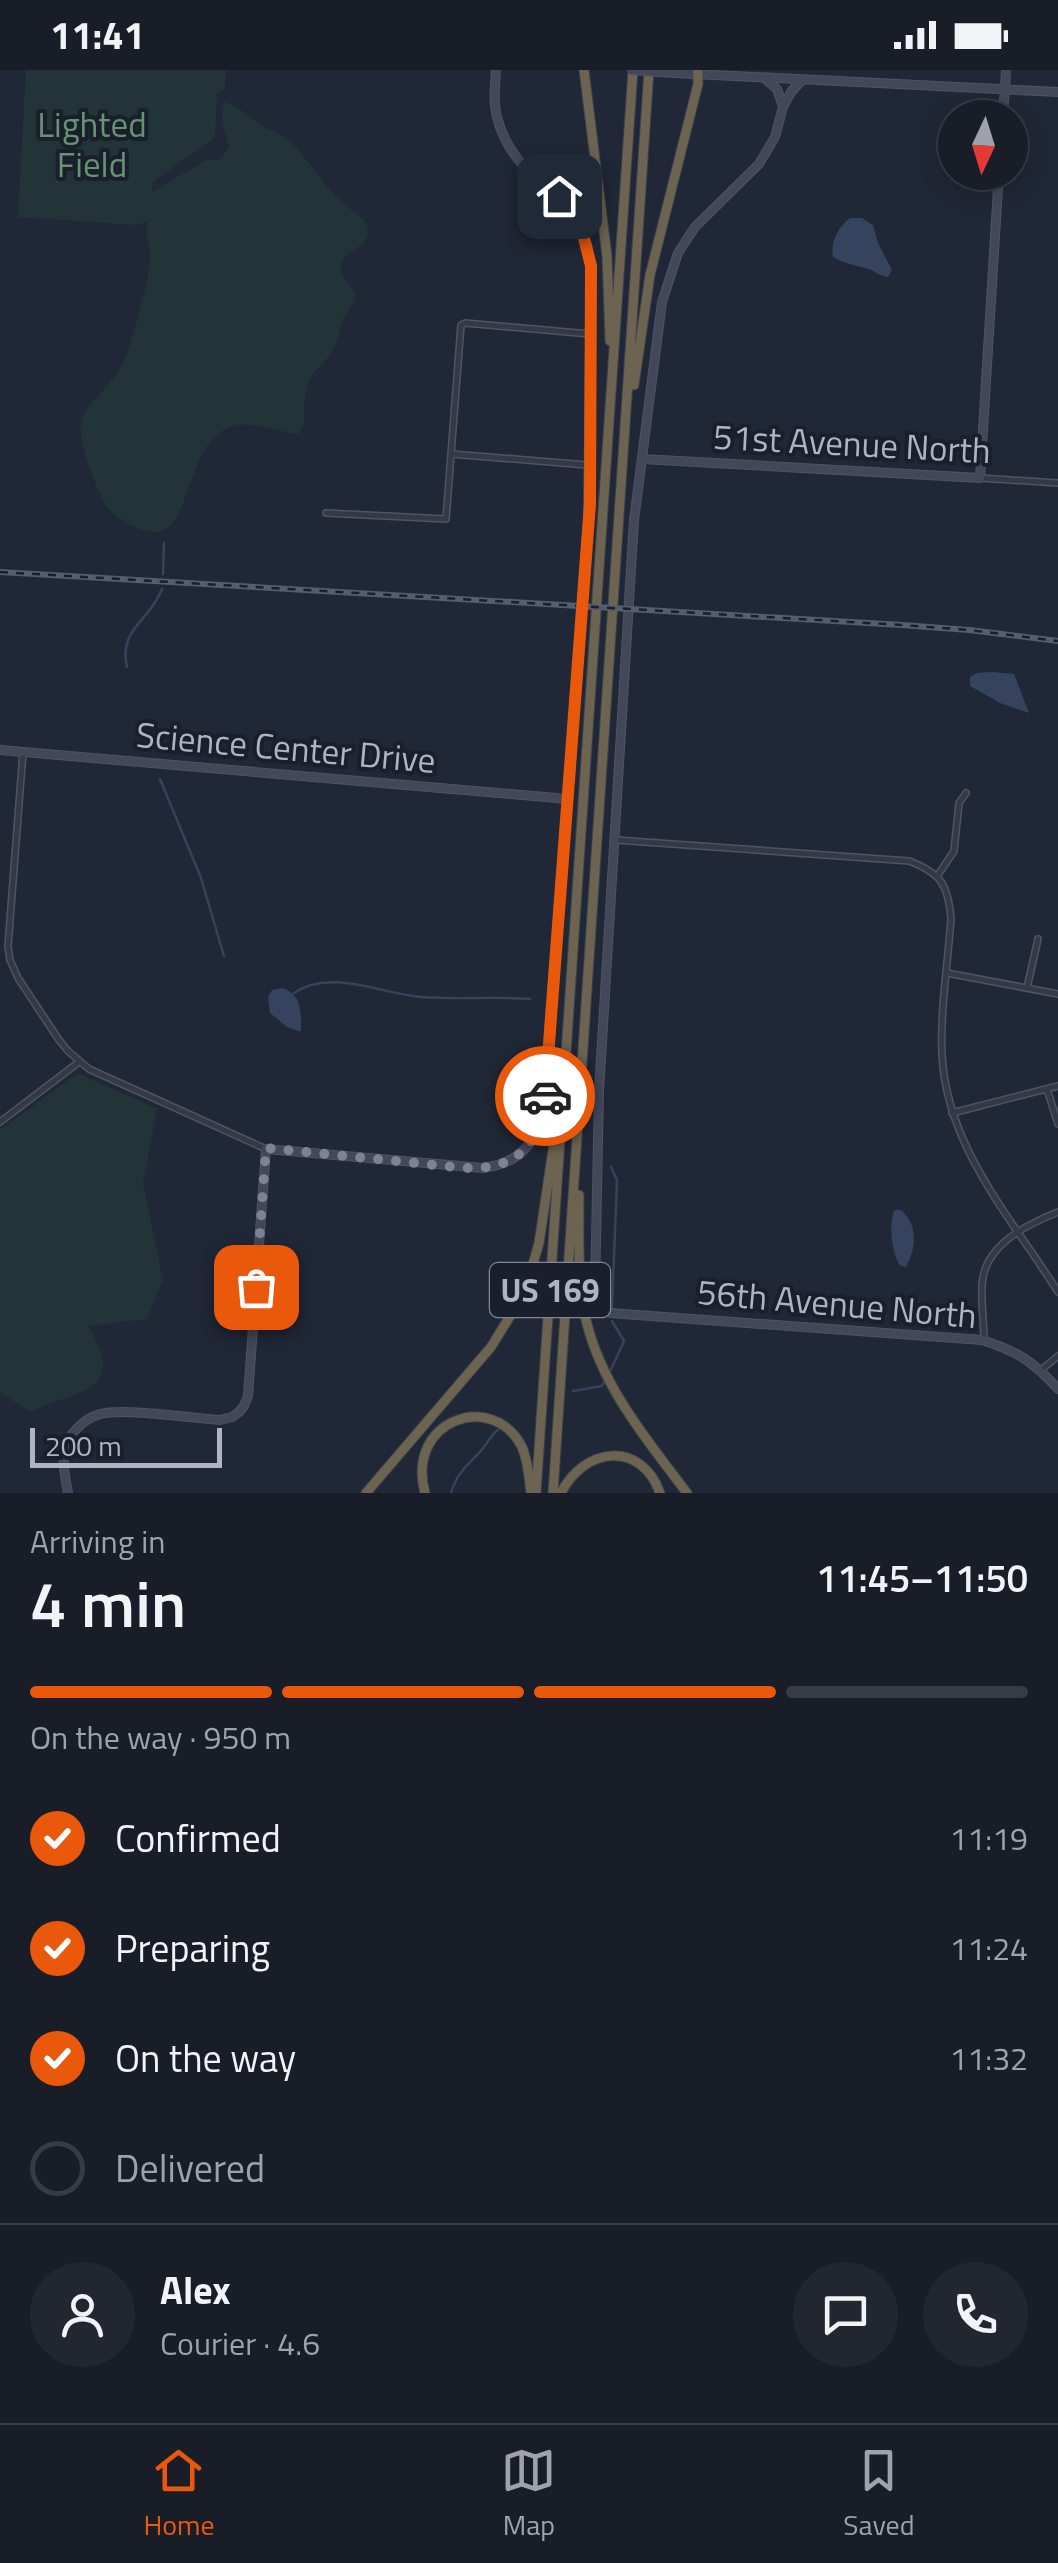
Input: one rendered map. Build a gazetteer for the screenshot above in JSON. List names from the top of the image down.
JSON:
{
  "streets": {
    "highway": ["US 169"],
    "street": ["51st Avenue North", "Science Center Drive", "56th Avenue North"]
  },
  "parks": ["Lighted Field"],
  "scale_bar": "200 m",
  "north": "bottom",
  "page": {
    "status": "11:41",
    "scale": "200 m",
    "heading": ["4 min", "Arriving in", "11:45–11:50"],
    "panel": ["Alex", "Courier · 4.6"],
    "bar": "On the way · 950 m",
    "list": [
      ["Confirmed", "11:19"],
      ["Preparing", "11:24"],
      ["On the way", "11:32"],
      "Delivered"
    ],
    "tabs": ["Home", "Map", "Saved"]
  }
}
